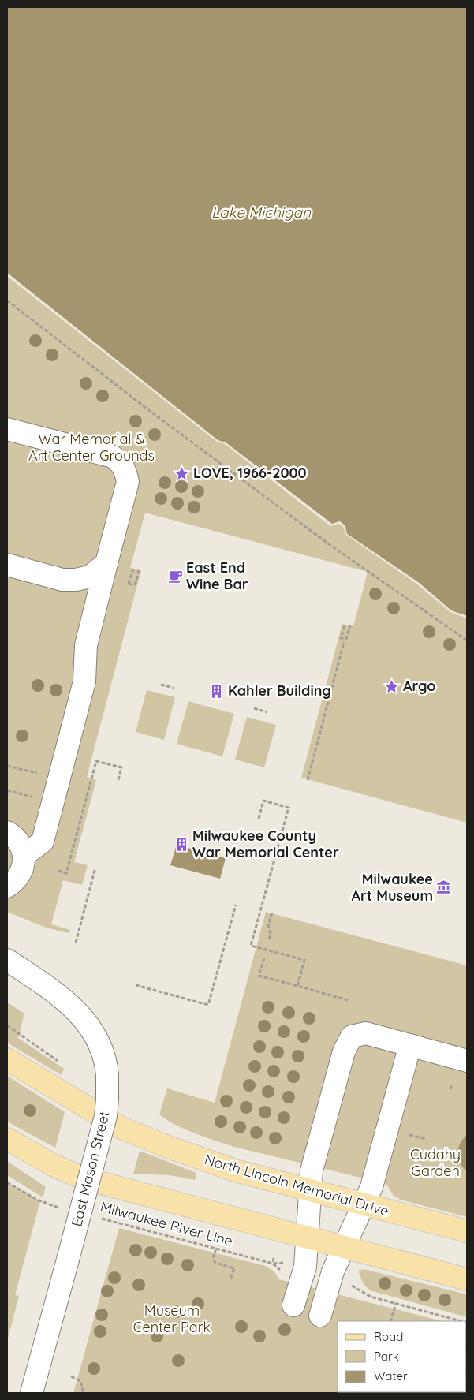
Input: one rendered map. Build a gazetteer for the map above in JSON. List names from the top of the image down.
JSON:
{
  "streets": {
    "main road": ["North Lincoln Memorial Drive"],
    "street": ["East Mason Street"],
    "path": ["Milwaukee River Line"]
  },
  "water": ["Lake Michigan"],
  "parks": ["War Memorial & Art Center Grounds", "Cudahy Garden", "Museum Center Park"],
  "places": {
    "place": ["LOVE, 1966-2000", "Argo"],
    "cafe": ["East End Wine Bar"],
    "building": ["Kahler Building", "Milwaukee County War Memorial Center"],
    "museum": ["Milwaukee Art Museum"]
  },
  "legend": ["Road", "Park", "Water"]
}
